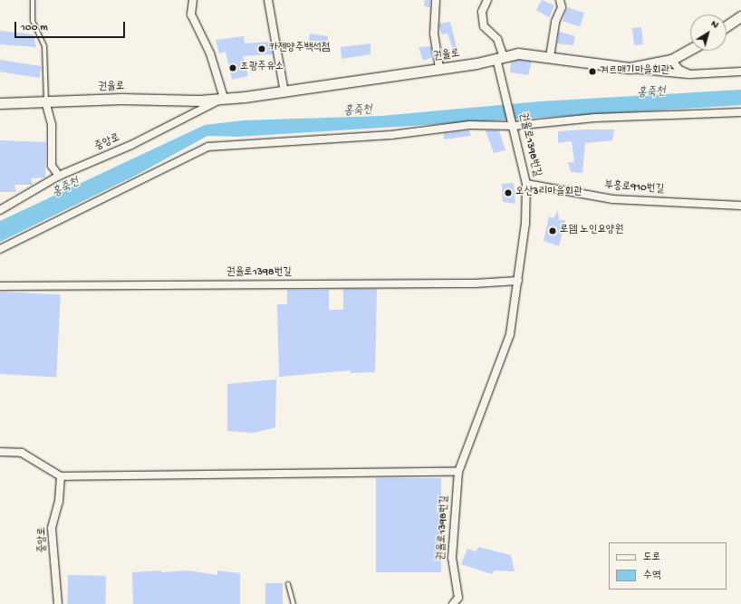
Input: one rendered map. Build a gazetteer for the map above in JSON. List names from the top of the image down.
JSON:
{
  "streets": {
    "main road": ["권율로"],
    "street": ["중앙로", "권율로1398번길", "부흥로910번길"]
  },
  "crossings": [
    ["권율로", "중앙로"],
    ["권율로", "권율로1398번길"],
    ["권율로1398번길", "부흥로910번길"]
  ],
  "water": ["홍죽천"],
  "places": [
    "카젠양주백석점",
    "조광주유소",
    "겨르매기마을회관",
    "오산3리마을회관",
    "로뎀 노인요양원"
  ],
  "legend": ["도로", "수역"],
  "scale_bar": "100 m",
  "north": "top right"
}
